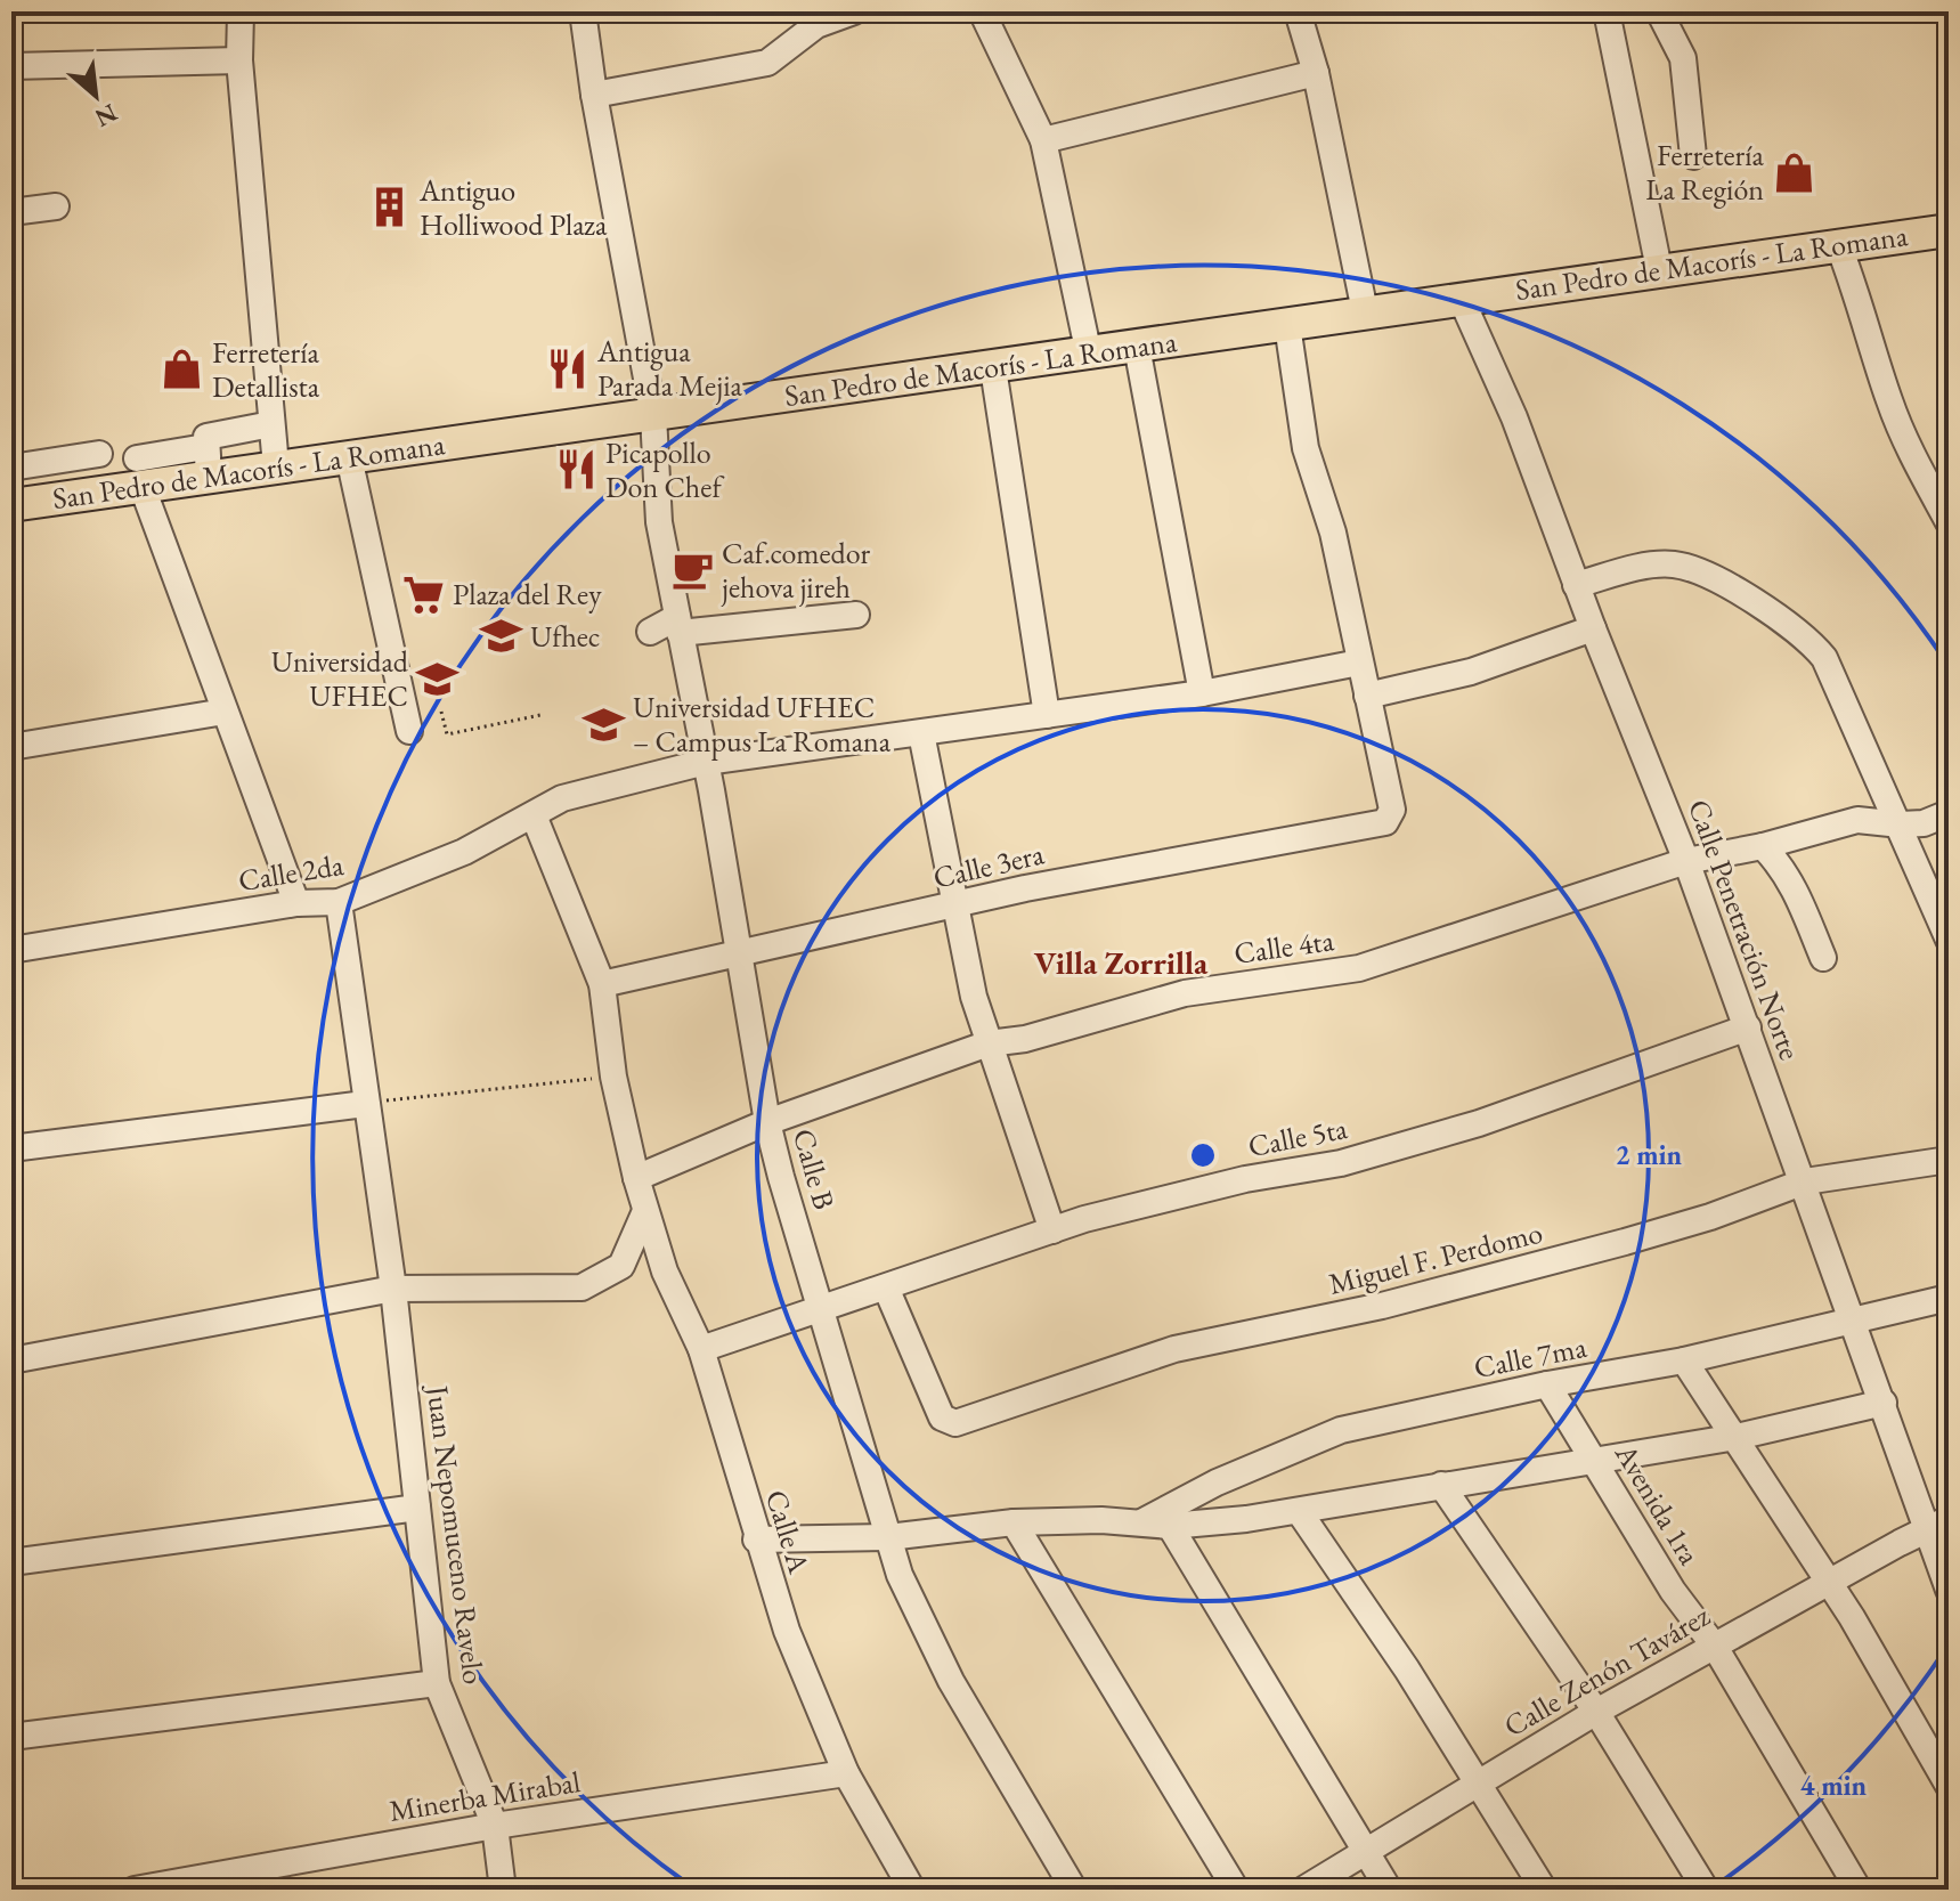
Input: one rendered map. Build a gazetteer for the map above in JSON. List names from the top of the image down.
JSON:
{
  "streets": {
    "main road": ["San Pedro de Macorís - La Romana"],
    "street": [
      "Calle 3era",
      "Calle 2da",
      "Calle Penetración Norte",
      "Calle 4ta",
      "Calle 5ta",
      "Calle B",
      "Miguel F. Perdomo",
      "Calle 7ma",
      "Avenida 1ra",
      "Calle A",
      "Juan Nepomuceno Ravelo",
      "Calle Zenón Tavárez",
      "Minerba Mirabal"
    ]
  },
  "crossings": [
    ["San Pedro de Macorís - La Romana", "Calle Penetración Norte"],
    ["San Pedro de Macorís - La Romana", "Calle B"],
    ["Calle 3era", "Calle B"],
    ["Calle 3era", "Calle A"],
    ["Calle 2da", "Calle B"],
    ["Calle 2da", "Calle A"],
    ["Calle 2da", "Juan Nepomuceno Ravelo"],
    ["Calle Penetración Norte", "Calle 4ta"],
    ["Calle Penetración Norte", "Calle 5ta"],
    ["Calle Penetración Norte", "Miguel F. Perdomo"],
    ["Calle Penetración Norte", "Calle 7ma"],
    ["Calle Penetración Norte", "Calle Zenón Tavárez"],
    ["Calle 4ta", "Calle B"],
    ["Calle 4ta", "Calle A"],
    ["Calle 5ta", "Calle B"],
    ["Calle 5ta", "Miguel F. Perdomo"],
    ["Calle 5ta", "Calle A"],
    ["Calle 7ma", "Avenida 1ra"],
    ["Avenida 1ra", "Calle Zenón Tavárez"],
    ["Calle A", "Minerba Mirabal"],
    ["Juan Nepomuceno Ravelo", "Minerba Mirabal"]
  ],
  "districts": ["Villa Zorrilla"],
  "places": {
    "shop": ["Ferretería La Región", "Ferretería Detallista"],
    "building": ["Antiguo Holliwood Plaza"],
    "restaurant": ["Antigua Parada Mejia", "Picapollo Don Chef"],
    "cafe": ["Caf.comedor jehova jireh"],
    "supermarket": ["Plaza del Rey"],
    "school or university": ["Ufhec", "Universidad UFHEC", "Universidad UFHEC – Campus La Romana"]
  },
  "north": "bottom right",
  "rings": ["2 min", "4 min"]
}
